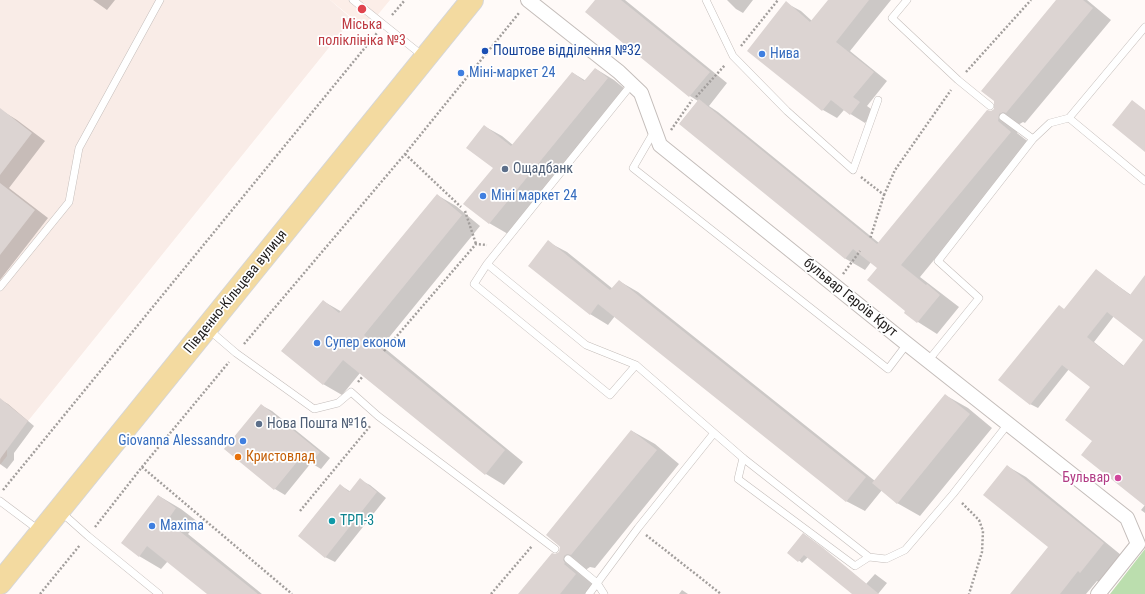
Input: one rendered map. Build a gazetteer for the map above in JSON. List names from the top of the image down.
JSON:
{
  "streets": {
    "main road": ["Південно-Кільцева вулиця"],
    "street": ["бульвар Героїв Крут"]
  },
  "places": [
    "Міська поліклініка №3",
    "Поштове відділення №32",
    "Нива",
    "Міні-маркет 24",
    "Ощадбанк",
    "Міні маркет 24",
    "Супер економ",
    "Нова Пошта №16",
    "Giovanna Alessandro",
    "Кристовлад",
    "Бульвар",
    "ТРП-3",
    "Maxima"
  ]
}
